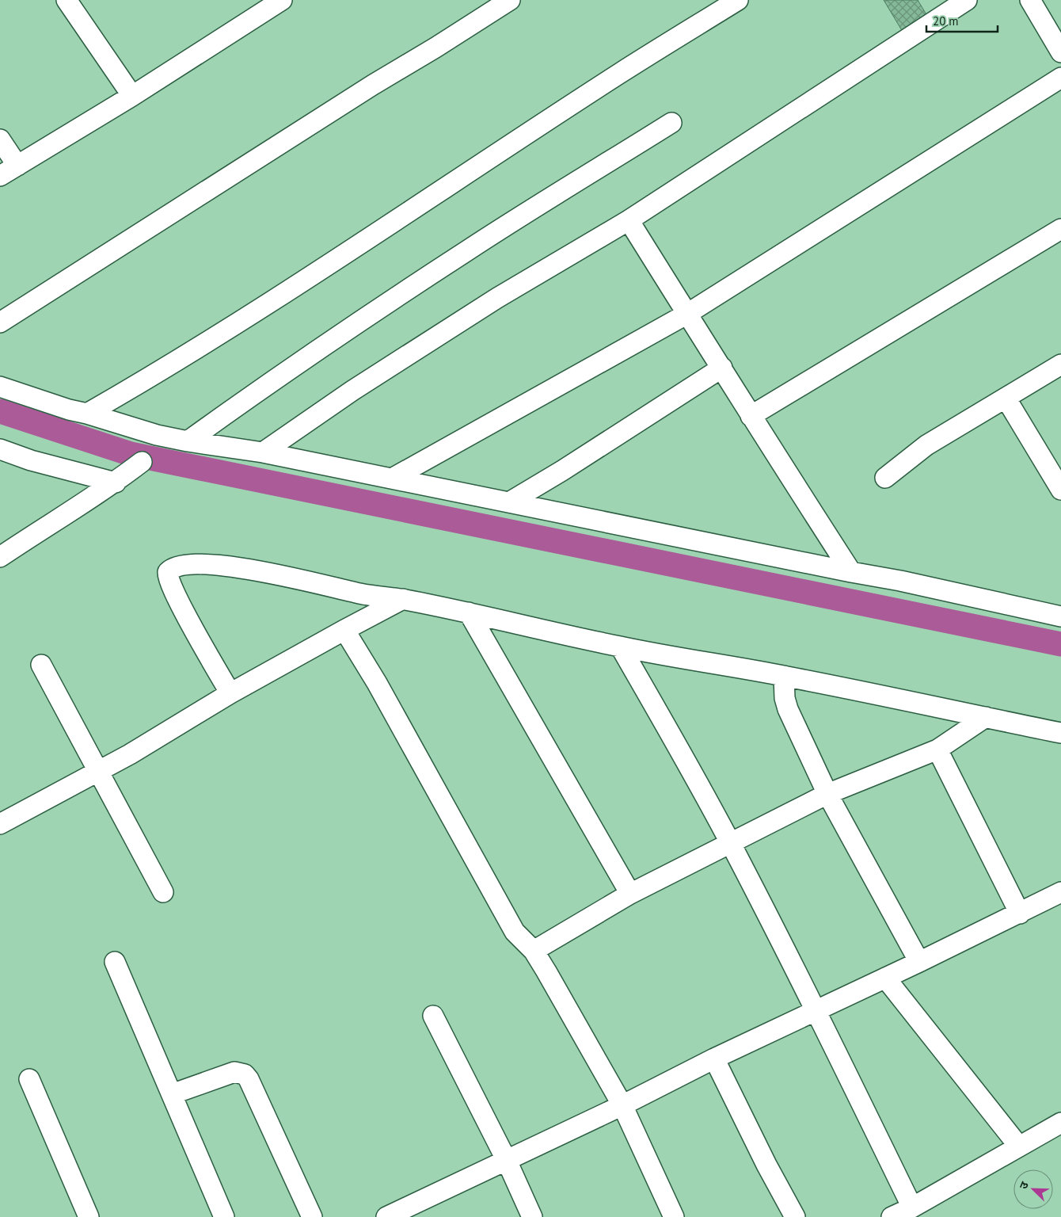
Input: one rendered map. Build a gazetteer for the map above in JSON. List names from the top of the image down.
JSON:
{
  "scale_bar": "20 m",
  "north": "top left"
}
